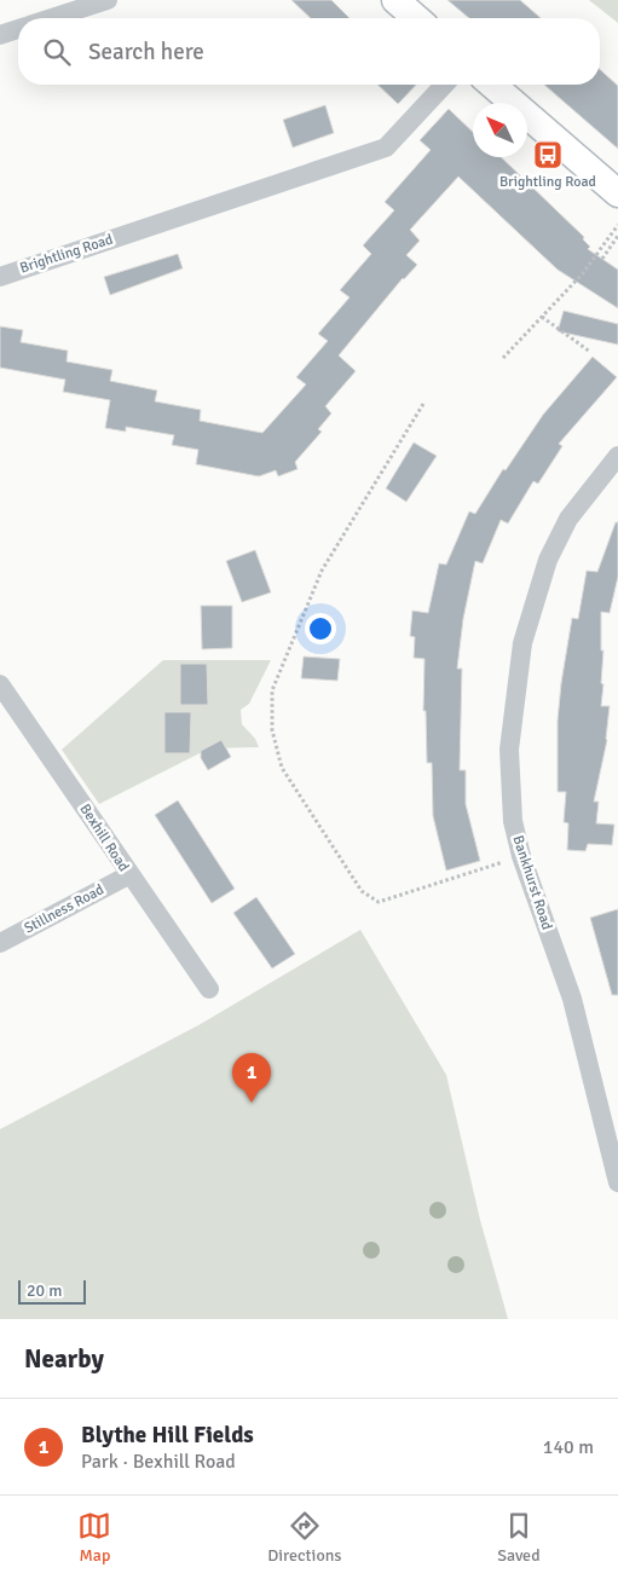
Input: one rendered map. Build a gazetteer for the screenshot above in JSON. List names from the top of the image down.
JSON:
{
  "streets": {
    "street": [
      "Brightling Road",
      "Bexhill Road",
      "Bankhurst Road",
      "Stillness Road"
    ]
  },
  "crossings": [
    ["Bexhill Road", "Stillness Road"]
  ],
  "places": {
    "bus stop": ["Brightling Road"]
  },
  "scale_bar": "20 m",
  "north": "top left",
  "page": {
    "search": "Search here",
    "pins": "1",
    "scale": "20 m",
    "heading": "Nearby",
    "list": [
      {
        "mark": "1",
        "name": "Blythe Hill Fields",
        "note": "Park · Bexhill Road",
        "value": "140 m"
      }
    ],
    "nav": ["Map", "Directions", "Saved"]
  }
}
